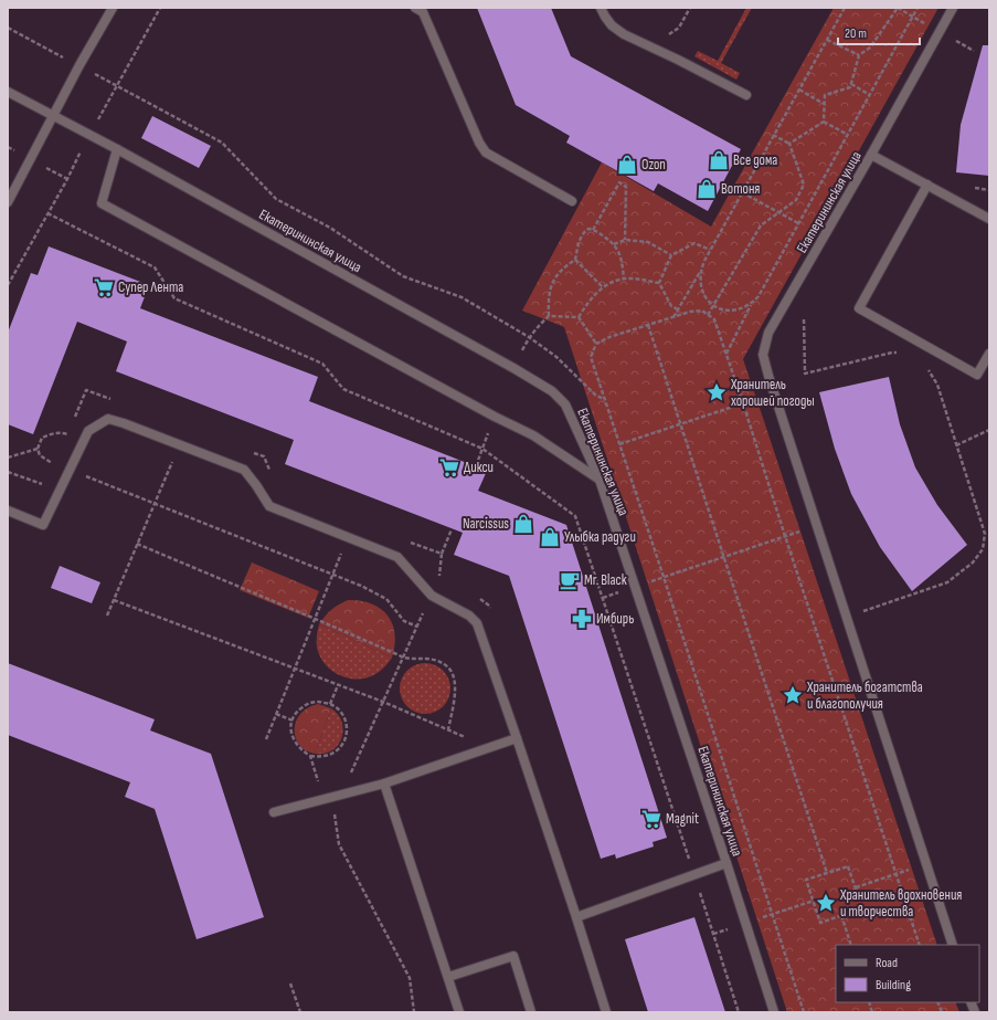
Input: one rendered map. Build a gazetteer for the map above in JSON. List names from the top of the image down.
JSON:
{
  "streets": {
    "street": ["Екатерининская улица"]
  },
  "places": {
    "shop": [
      "Все дома",
      "Ozon",
      "Вотоня",
      "Narcissus",
      "Улыбка радуги"
    ],
    "supermarket": ["Супер Лента", "Дикси", "Magnit"],
    "place": ["Хранитель хорошей погоды", "Хранитель богатства и благополучия", "Хранитель вдохновения и творчества"],
    "cafe": ["Mr. Black"],
    "pharmacy": ["Имбирь"]
  },
  "legend": ["Road", "Building"],
  "scale_bar": "20 m"
}
